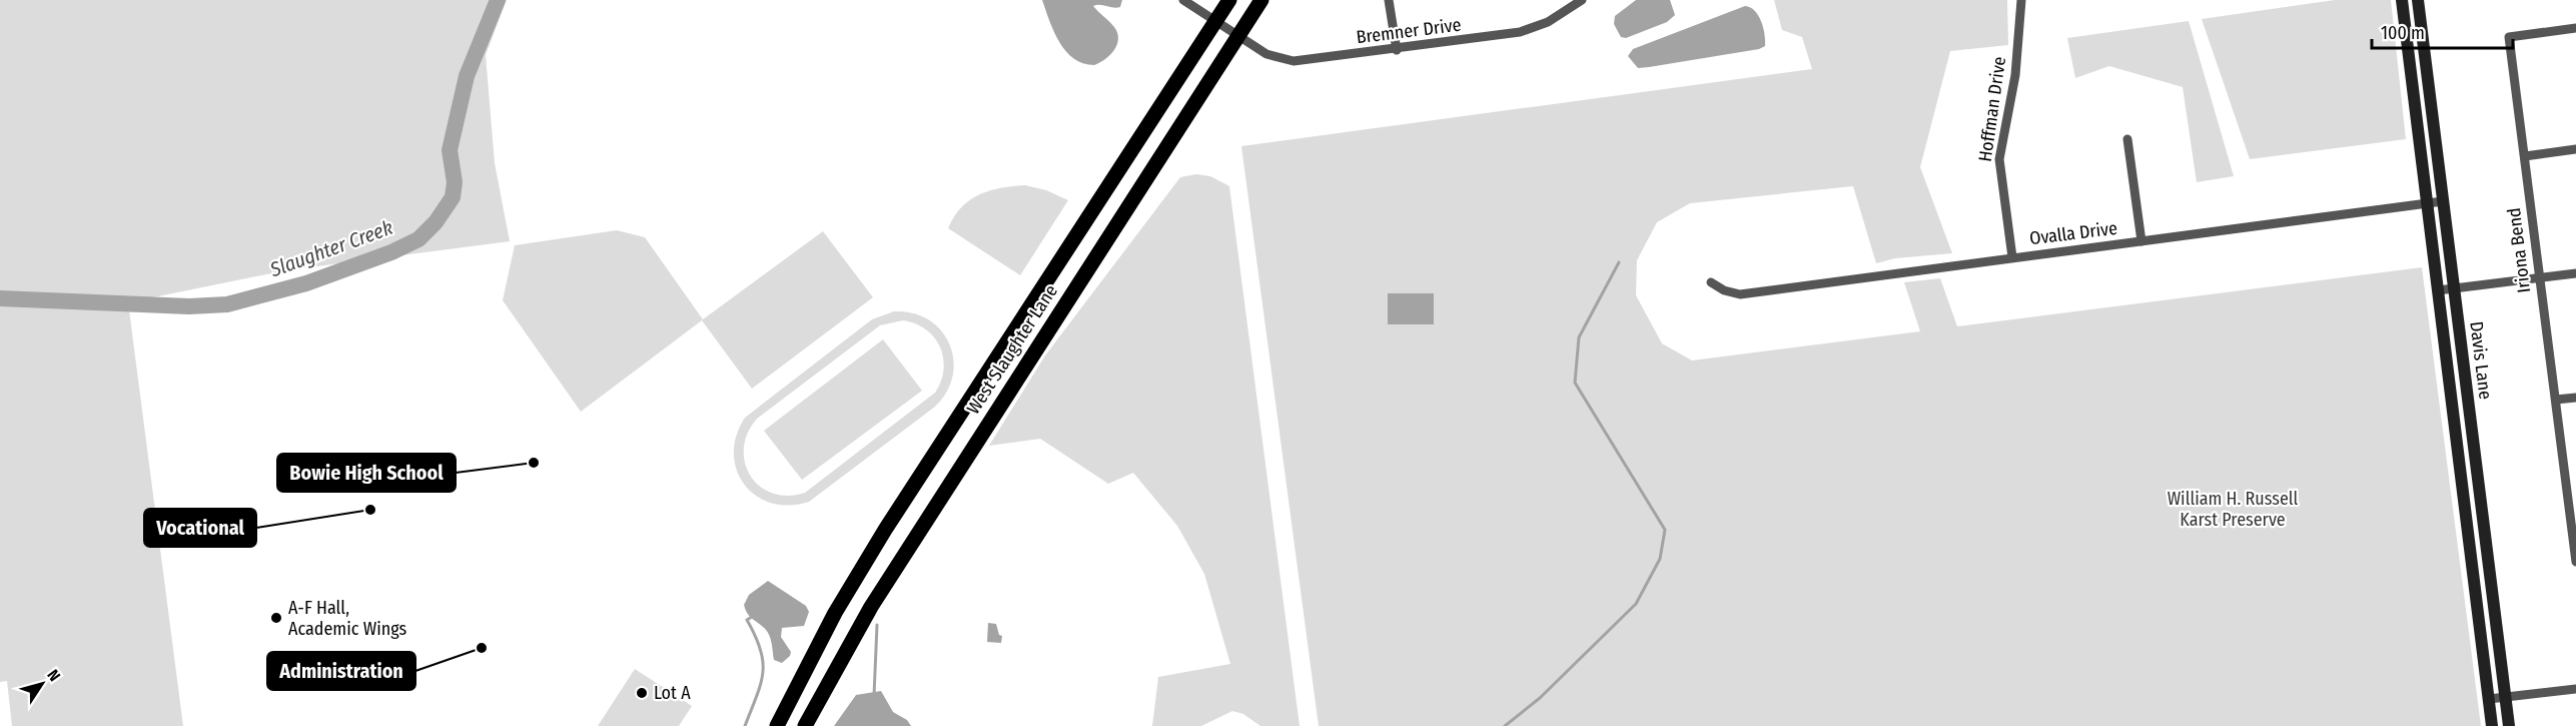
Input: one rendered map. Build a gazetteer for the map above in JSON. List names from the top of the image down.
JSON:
{
  "streets": {
    "main road": ["West Slaughter Lane", "Davis Lane"],
    "street": [
      "Bremner Drive",
      "Hoffman Drive",
      "Ovalla Drive",
      "Iriona Bend"
    ]
  },
  "crossings": [
    ["Bremner Drive", "West Slaughter Lane"],
    ["Hoffman Drive", "Ovalla Drive"],
    ["Ovalla Drive", "Davis Lane"]
  ],
  "water": ["Slaughter Creek"],
  "parks": ["William H. Russell Karst Preserve"],
  "places": [
    "Bowie High School",
    "Vocational",
    "A-F Hall, Academic Wings",
    "Administration",
    "Lot A"
  ],
  "scale_bar": "100 m",
  "north": "top right"
}
